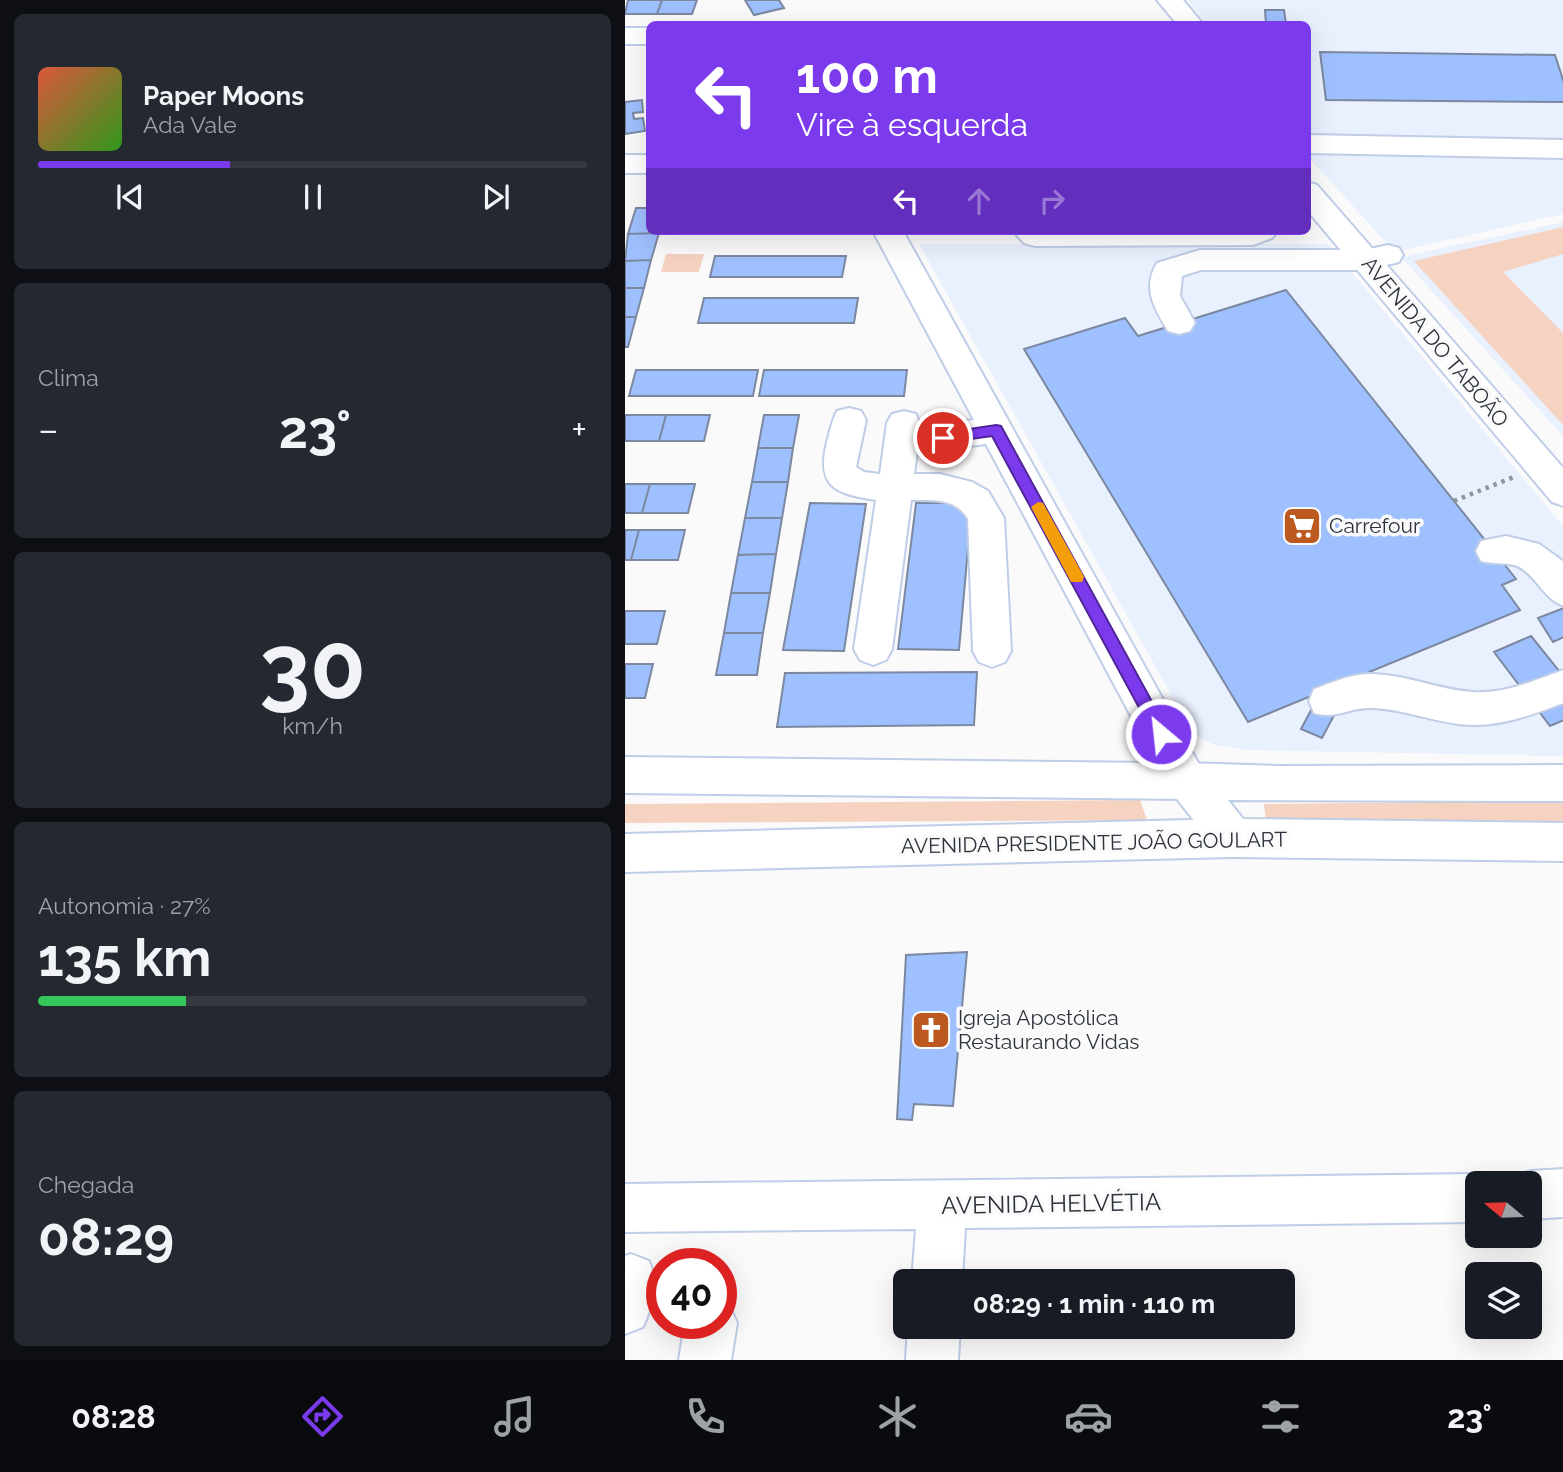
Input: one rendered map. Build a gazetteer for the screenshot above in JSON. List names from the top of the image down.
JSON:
{
  "streets": {
    "street": ["AVENIDA DO TABOÃO", "AVENIDA PRESIDENTE JOÃO GOULART", "AVENIDA HELVÉTIA"]
  },
  "places": {
    "supermarket": ["Carrefour"],
    "church": ["Igreja Apostólica Restaurando Vidas"]
  },
  "north": "left",
  "page": {
    "turn": ["100 m", "Vire à esquerda"],
    "song": ["Paper Moons", "Ada Vale"],
    "tile": [
      "Clima",
      ["30", "km/h"],
      ["Autonomia · 27%", "135 km"],
      ["Chegada", "08:29"]
    ],
    "heat": ["−", "23°", "+"],
    "limit": "40",
    "trip": "08:29 · 1 min · 110 m",
    "tabs": ["08:28", "23°"]
  }
}
